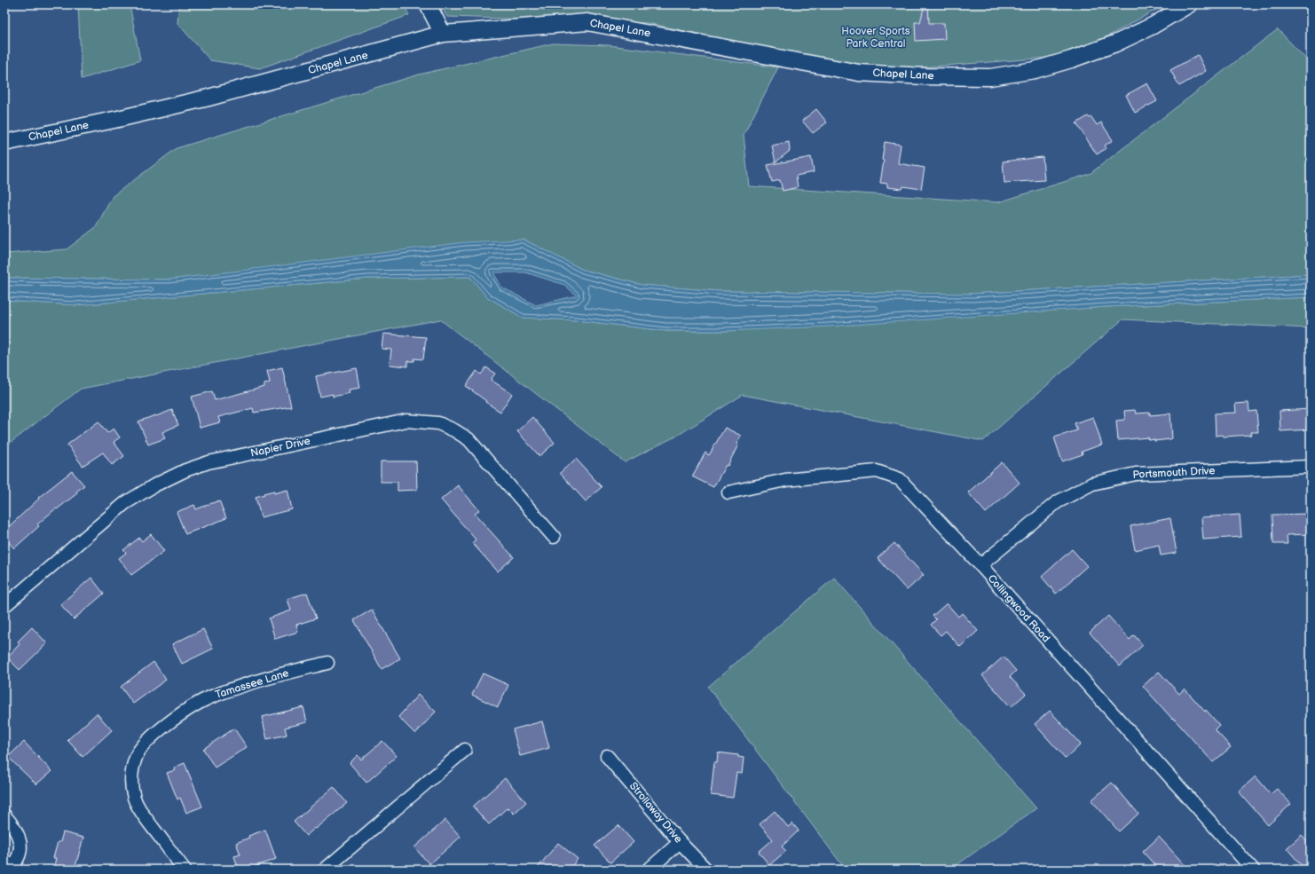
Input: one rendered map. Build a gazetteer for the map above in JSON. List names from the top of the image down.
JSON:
{
  "streets": {
    "street": [
      "Chapel Lane",
      "Napier Drive",
      "Portsmouth Drive",
      "Collingwood Road",
      "Tamassee Lane",
      "Strollaway Drive"
    ]
  },
  "crossings": [
    ["Portsmouth Drive", "Collingwood Road"]
  ],
  "parks": ["Hoover Sports Park Central"]
}
